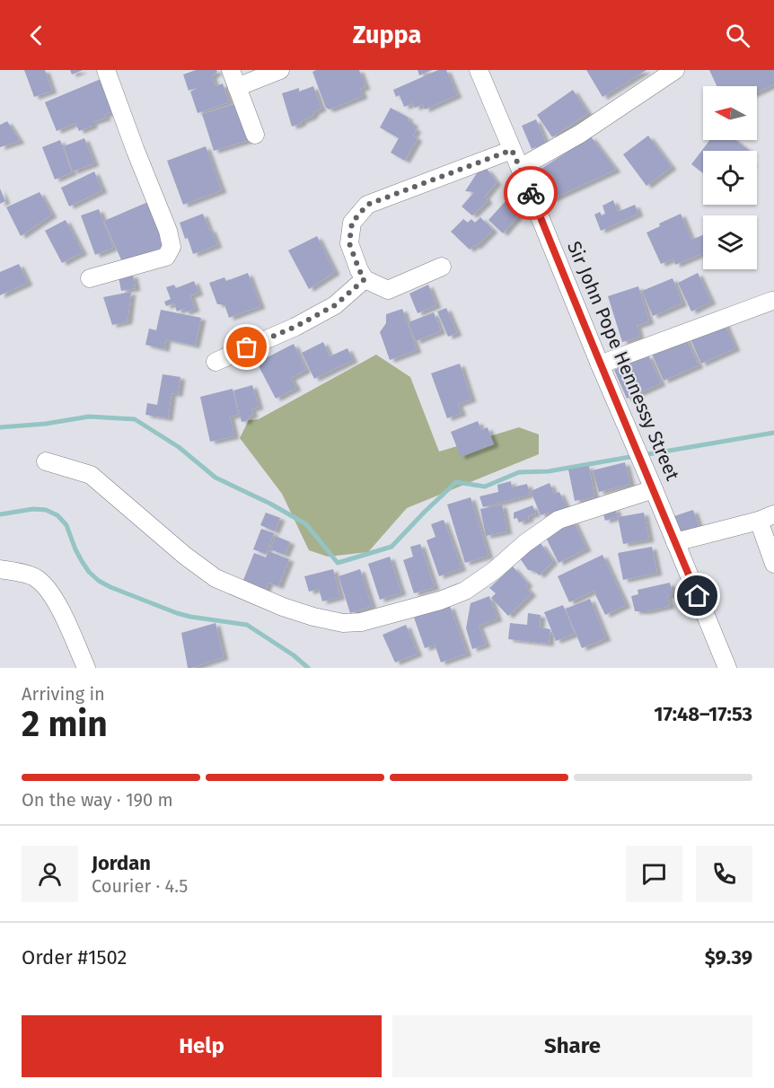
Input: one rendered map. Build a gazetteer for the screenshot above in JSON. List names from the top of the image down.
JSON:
{
  "streets": {
    "street": ["Sir John Pope Hennessy Street"]
  },
  "north": "left",
  "page": {
    "header": "Zuppa",
    "heading": ["2 min", "Arriving in", "17:48–17:53"],
    "panel": [
      "Jordan",
      "Courier · 4.5",
      "Order #1502",
      "$9.39"
    ],
    "bar": "On the way · 190 m",
    "buttons": ["Help", "Share"]
  }
}
